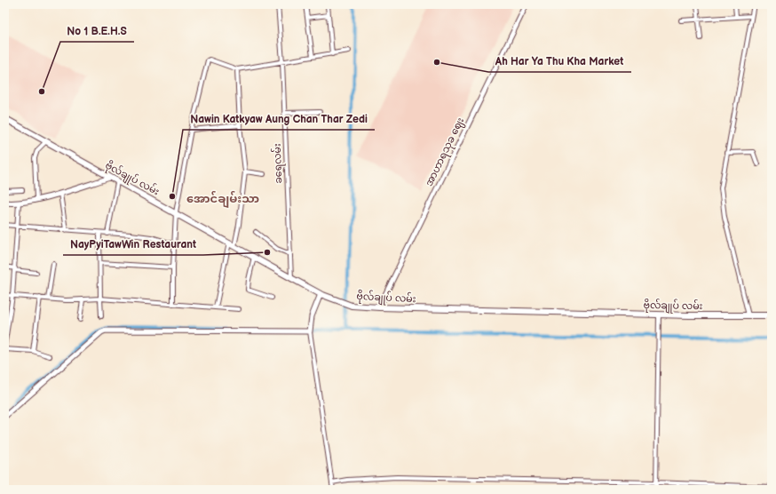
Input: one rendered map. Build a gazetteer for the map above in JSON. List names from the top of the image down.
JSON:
{
  "streets": {
    "main road": ["ဗိုလ်ချုပ် လမ်း"],
    "street": ["အာဟာရသုခ ဈေး", "ခရေလမ်း"]
  },
  "crossings": [
    ["အာဟာရသုခ ဈေး", "ဗိုလ်ချုပ် လမ်း"],
    ["ခရေလမ်း", "ဗိုလ်ချုပ် လမ်း"]
  ],
  "districts": ["အောင်ချမ်းသာ"],
  "places": [
    "Ah Har Ya Thu Kha Market",
    "No 1 B.E.H.S",
    "Nawin Katkyaw Aung Chan Thar Zedi",
    "NayPyiTawWin Restaurant"
  ]
}
